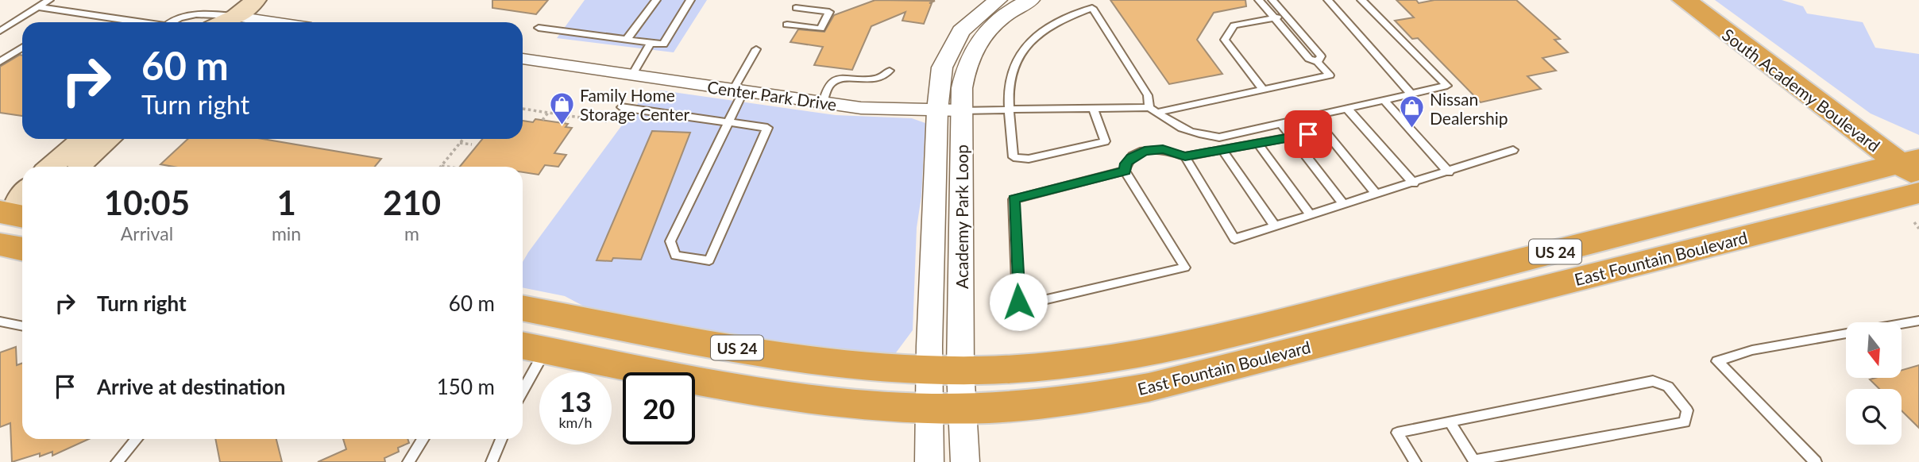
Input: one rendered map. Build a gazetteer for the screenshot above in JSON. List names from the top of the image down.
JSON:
{
  "streets": {
    "highway": ["South Academy Boulevard", "US 24", "East Fountain Boulevard"],
    "street": ["Center Park Drive", "Academy Park Loop"]
  },
  "crossings": [
    ["South Academy Boulevard", "East Fountain Boulevard"],
    ["Center Park Drive", "Academy Park Loop"],
    ["Academy Park Loop", "East Fountain Boulevard"]
  ],
  "places": {
    "shop": ["Family Home Storage Center", "Nissan Dealership"]
  },
  "north": "bottom",
  "page": {
    "turn": ["60 m", "Turn right"],
    "eta": [
      "10:05",
      "Arrival",
      "1",
      "min",
      "210",
      "m"
    ],
    "list": [
      {
        "name": "Turn right",
        "value": "60 m"
      },
      {
        "name": "Arrive at destination",
        "value": "150 m"
      }
    ],
    "speed": "13 km/h",
    "limit": "20"
  }
}
